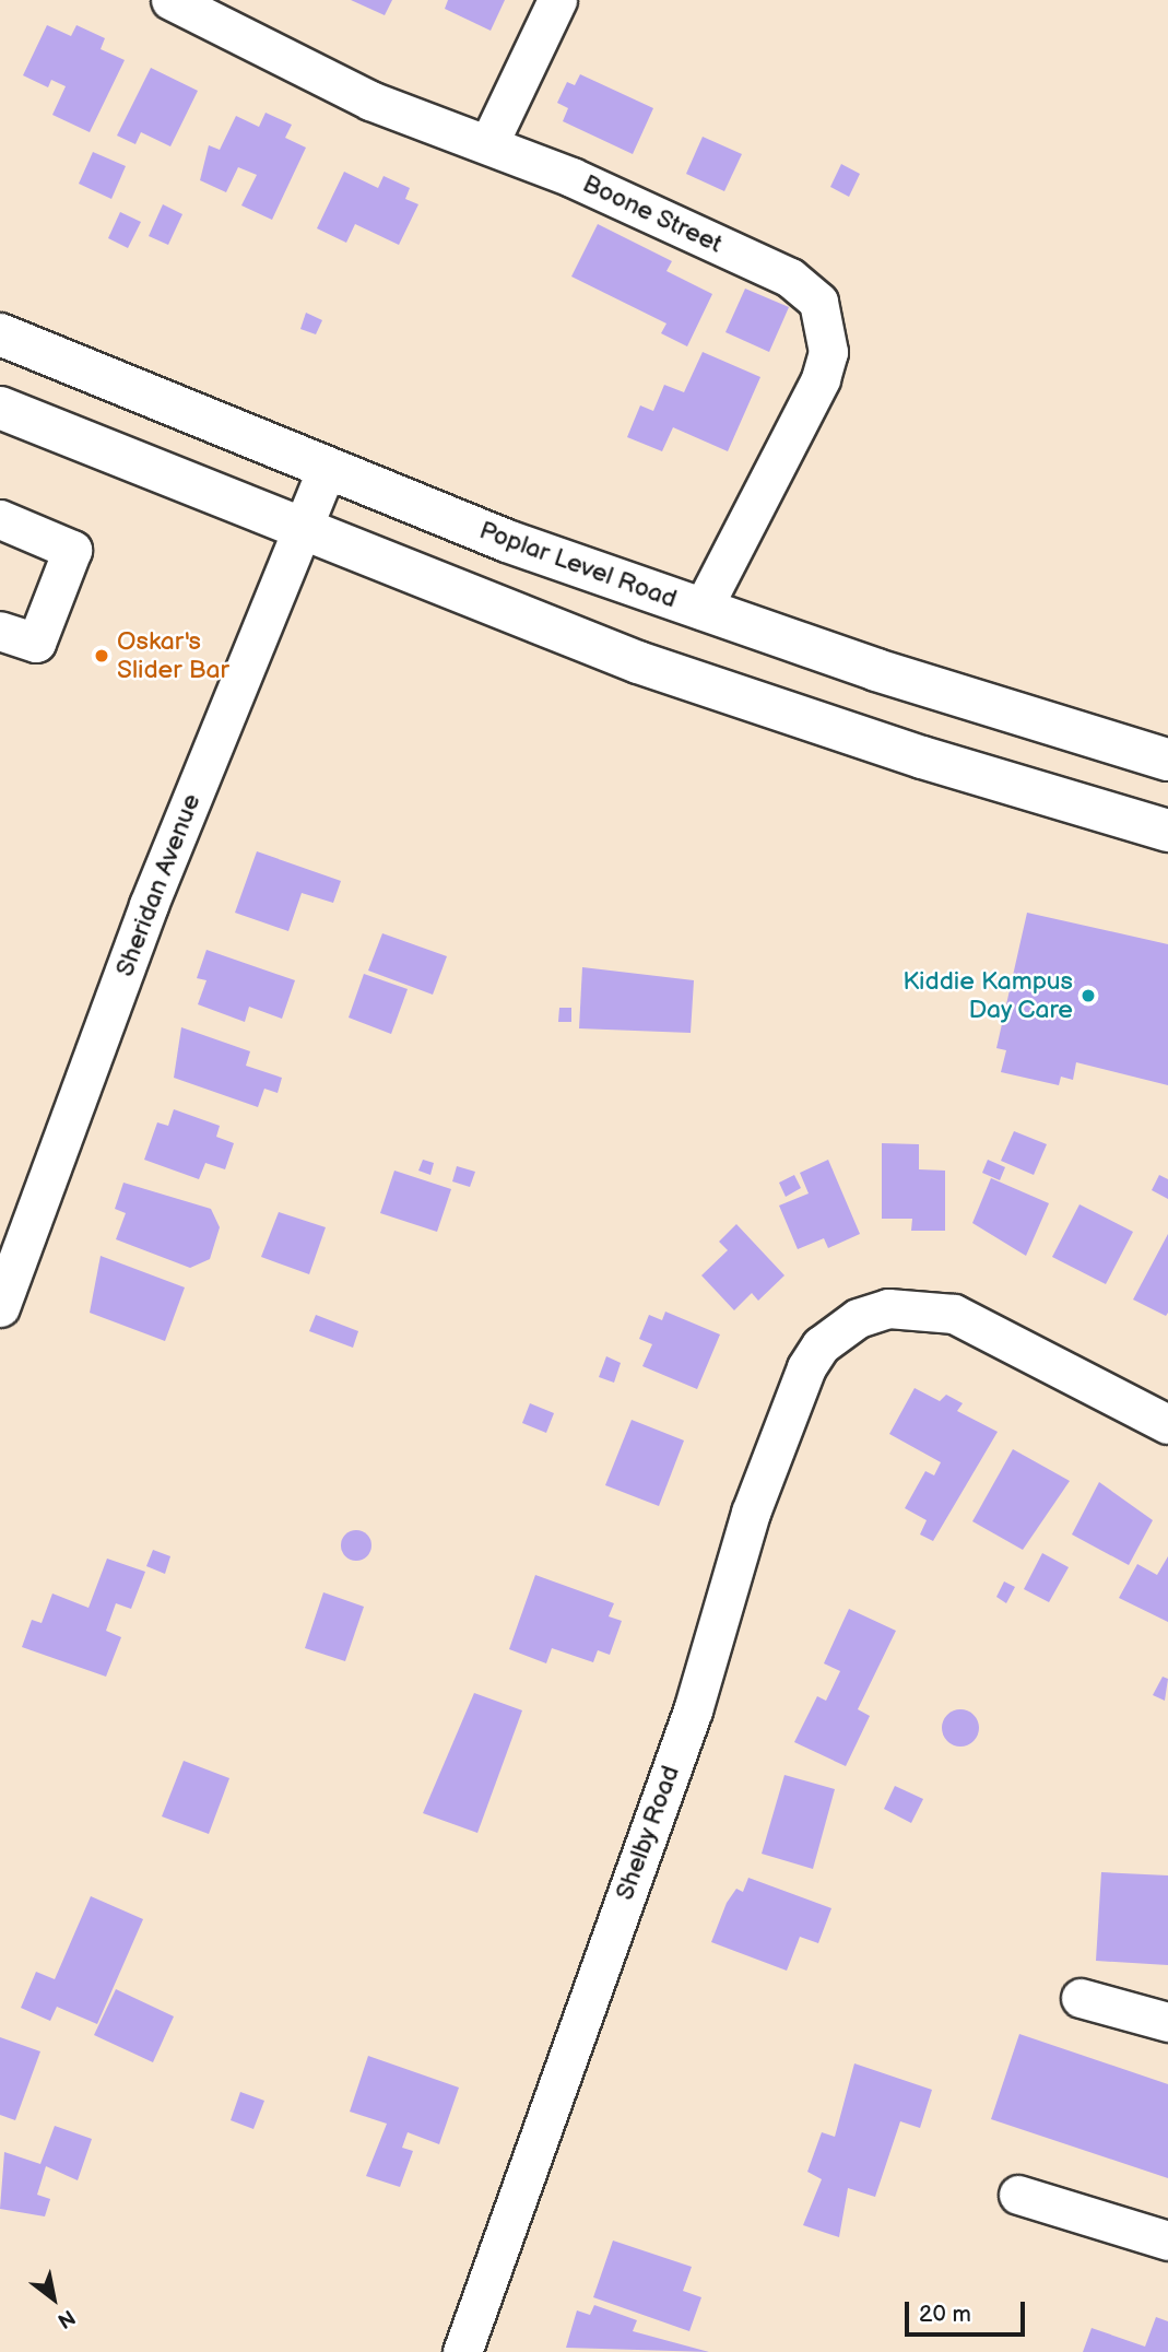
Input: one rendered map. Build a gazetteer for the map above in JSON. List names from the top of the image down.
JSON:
{
  "streets": {
    "main road": ["Poplar Level Road"],
    "street": ["Boone Street", "Sheridan Avenue", "Shelby Road"]
  },
  "crossings": [
    ["Boone Street", "Poplar Level Road"],
    ["Poplar Level Road", "Sheridan Avenue"]
  ],
  "places": ["Oskar's Slider Bar", "Kiddie Kampus Day Care"],
  "scale_bar": "20 m",
  "north": "bottom right"
}
